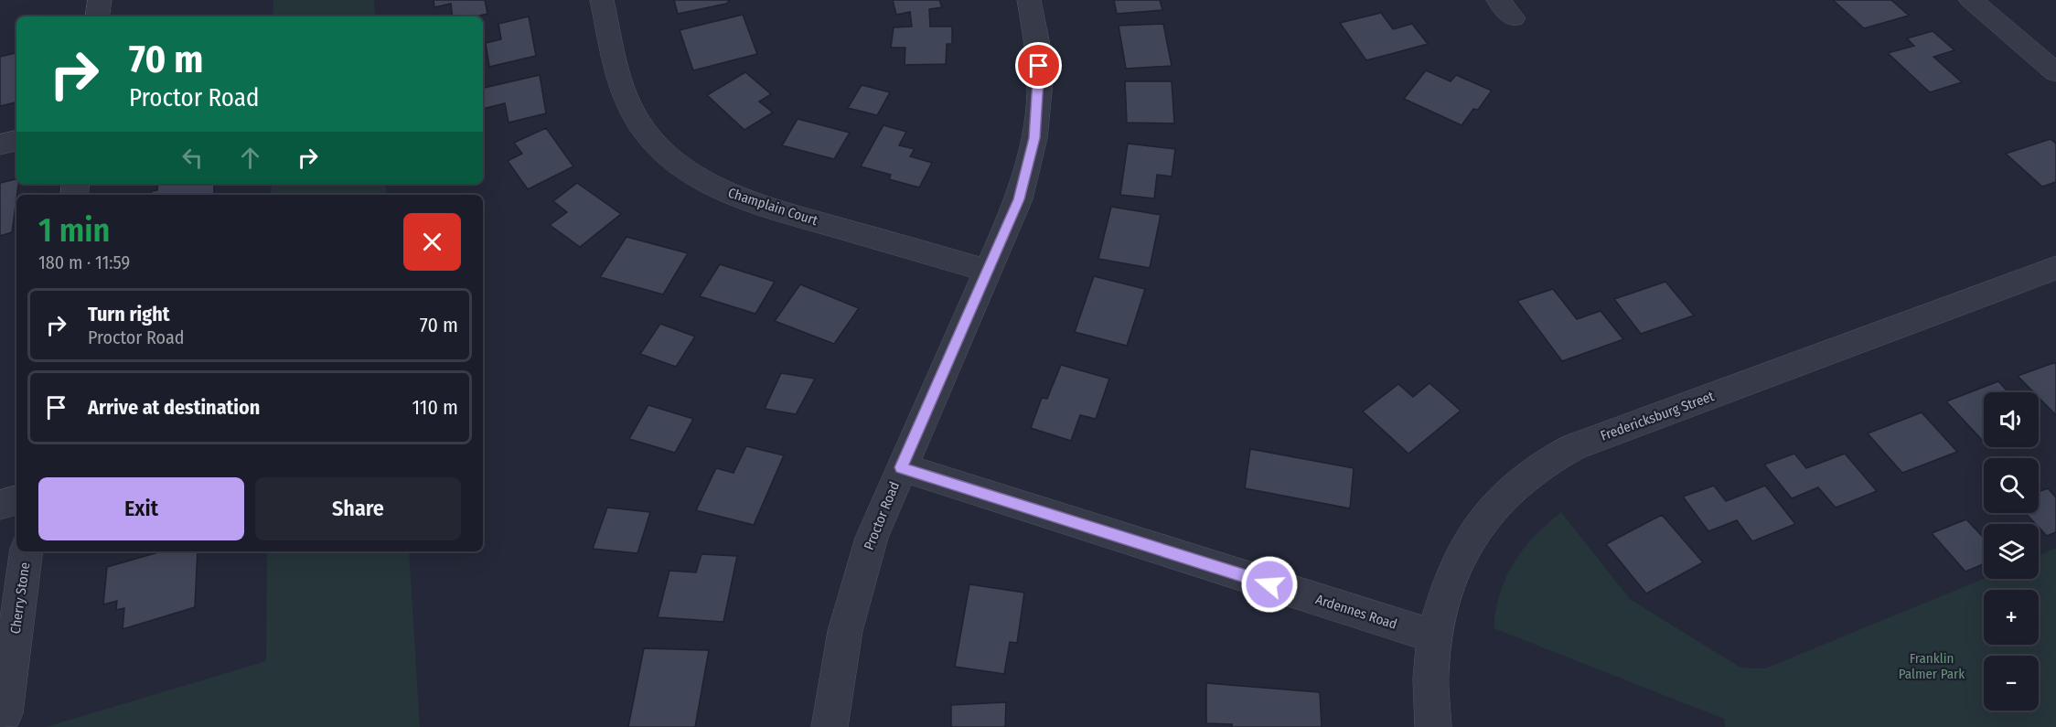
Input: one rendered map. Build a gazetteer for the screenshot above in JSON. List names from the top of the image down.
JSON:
{
  "streets": {
    "street": [
      "Champlain Court",
      "Fredericksburg Street",
      "Proctor Road",
      "Cherry Stone",
      "Ardennes Road"
    ]
  },
  "crossings": [
    ["Champlain Court", "Proctor Road"],
    ["Fredericksburg Street", "Ardennes Road"],
    ["Proctor Road", "Ardennes Road"]
  ],
  "parks": ["Franklin Palmer Park"],
  "page": {
    "turn": ["70 m", "Proctor Road"],
    "heading": ["1 min", "180 m · 11:59"],
    "list": [
      {
        "name": "Turn right",
        "note": "Proctor Road",
        "value": "70 m"
      },
      {
        "name": "Arrive at destination",
        "value": "110 m"
      }
    ],
    "map_buttons": ["+", "−"],
    "buttons": ["Exit", "Share"]
  }
}
